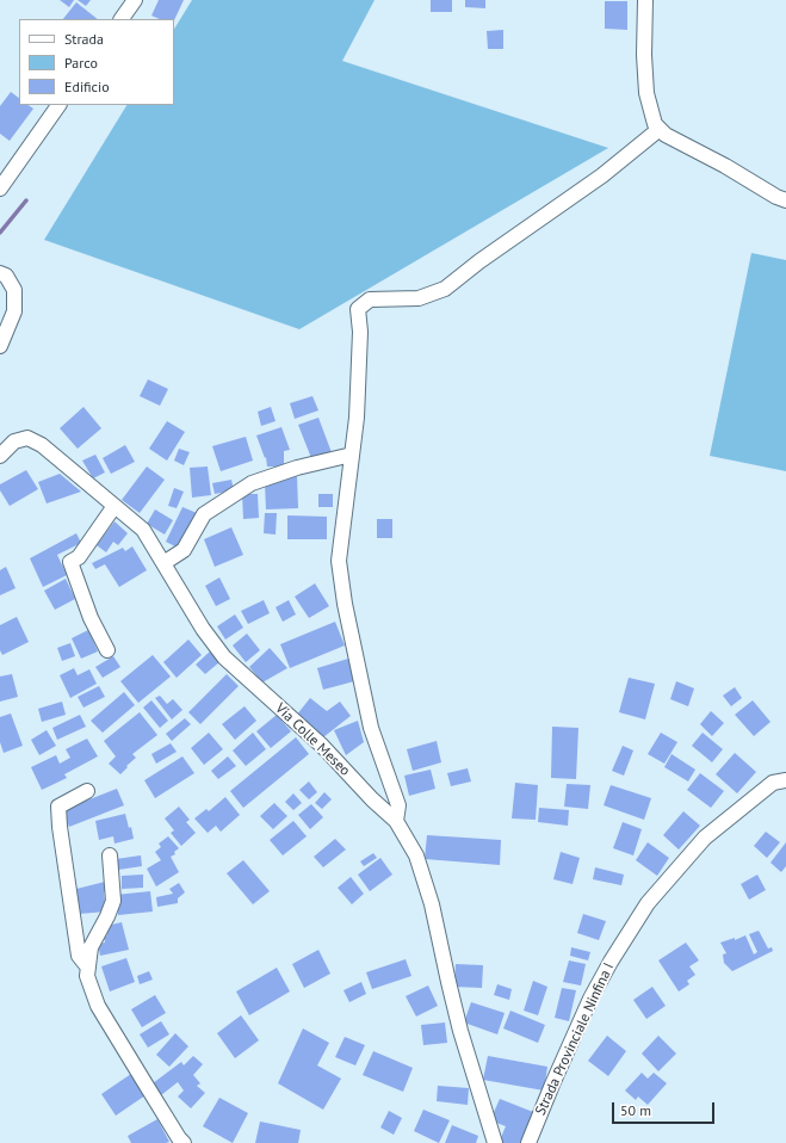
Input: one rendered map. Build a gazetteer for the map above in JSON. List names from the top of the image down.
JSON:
{
  "streets": {
    "street": ["Via Colle Meseo", "Strada Provinciale Ninfina I"]
  },
  "legend": ["Strada", "Parco", "Edificio"],
  "scale_bar": "50 m"
}
